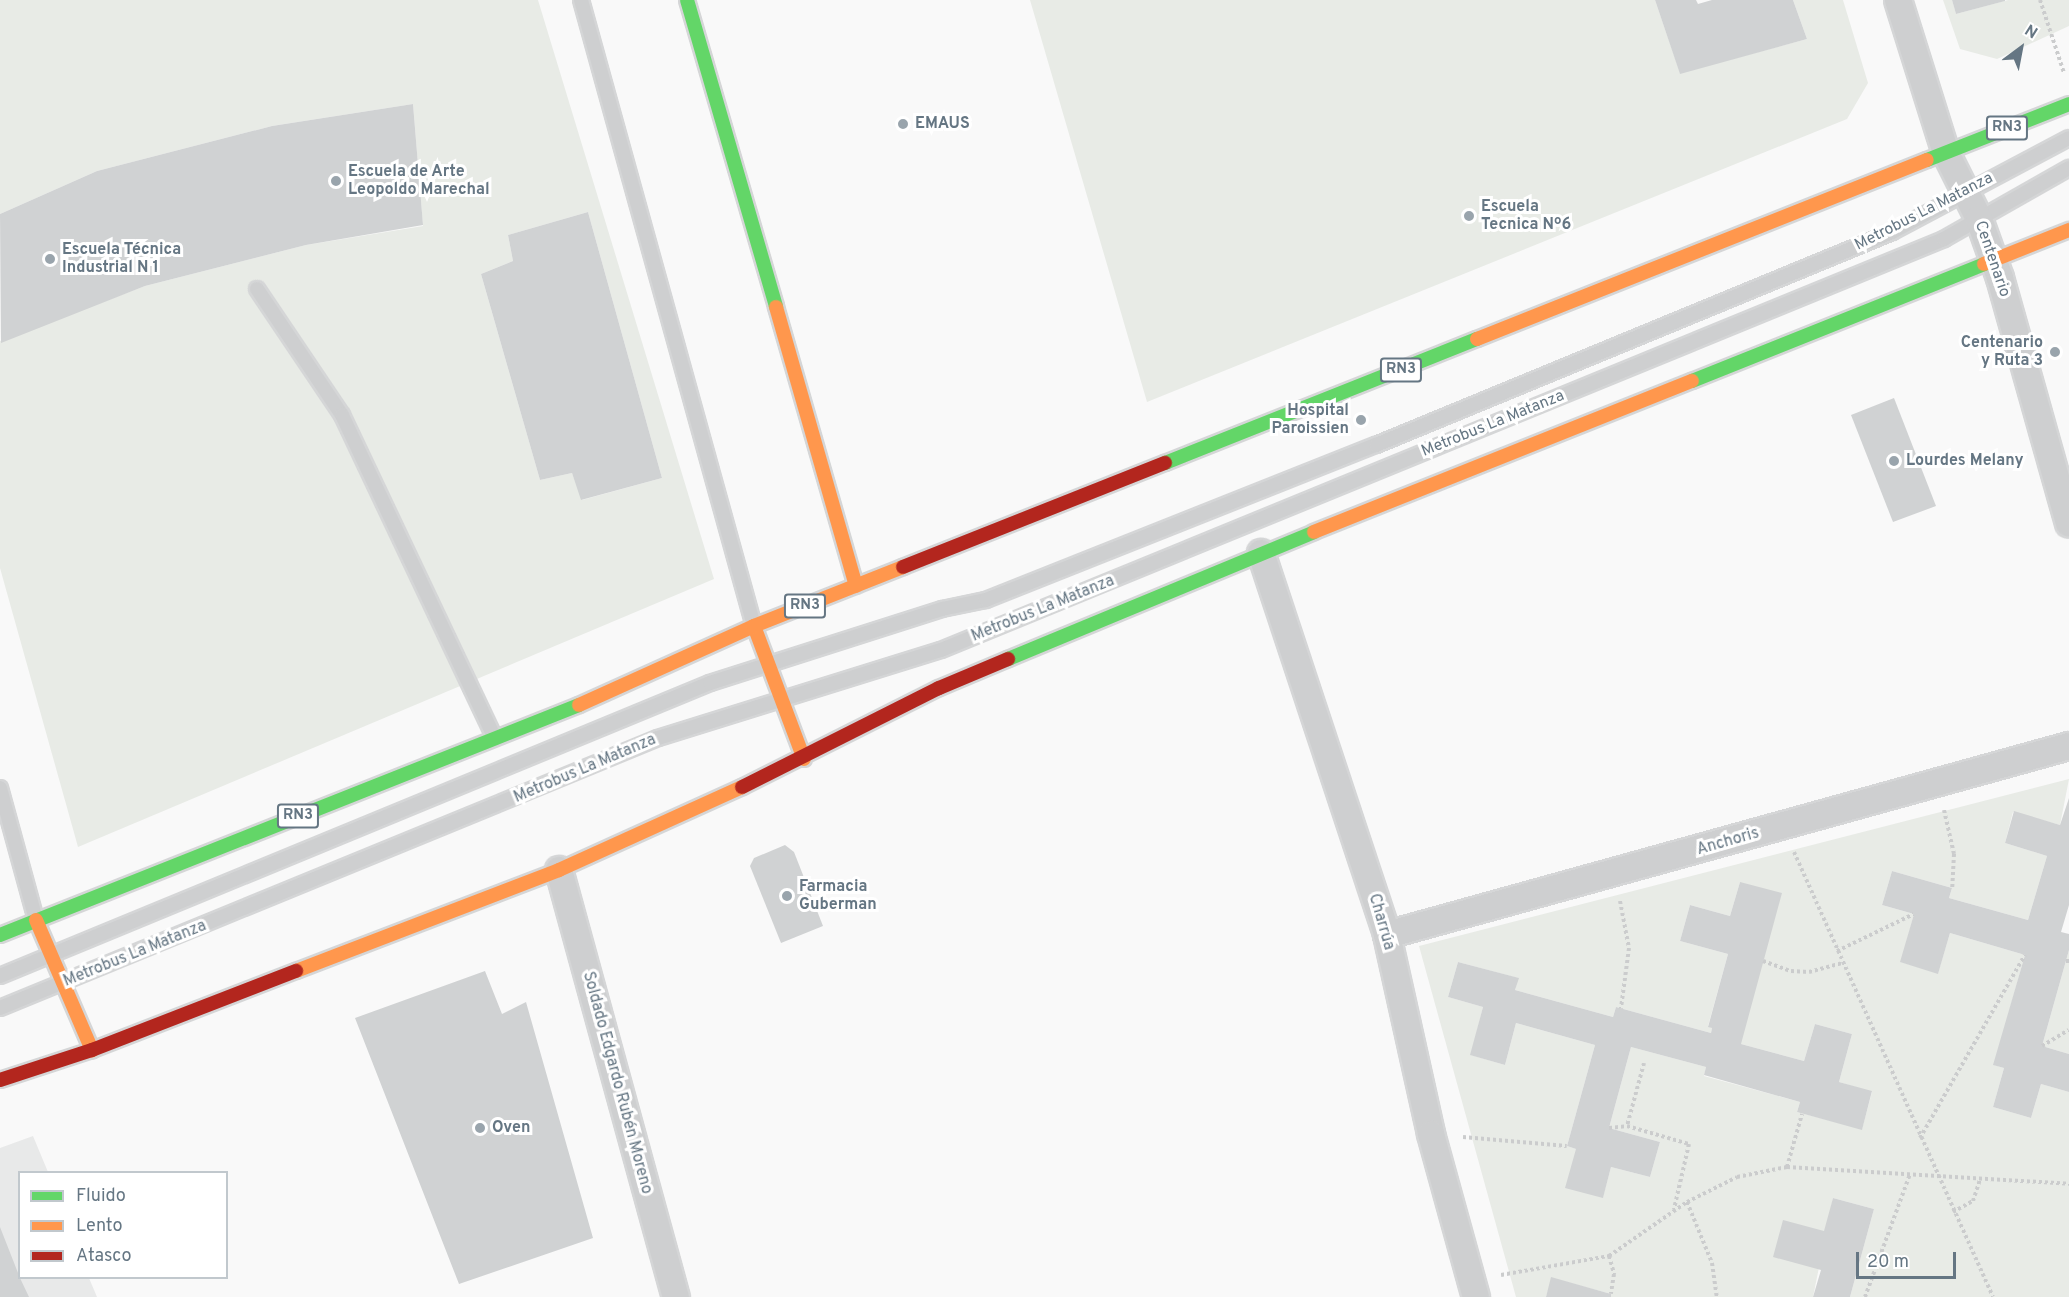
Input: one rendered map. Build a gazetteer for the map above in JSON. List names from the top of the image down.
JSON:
{
  "streets": {
    "main road": ["RN3"],
    "street": [
      "Centenario",
      "Anchoris",
      "Charrúa",
      "Soldado Edgardo Rubén Moreno"
    ],
    "lane": ["Metrobus La Matanza"]
  },
  "crossings": [
    ["RN3", "Centenario"],
    ["Metrobus La Matanza", "Centenario"],
    ["Anchoris", "Charrúa"]
  ],
  "places": [
    "EMAUS",
    "Escuela de Arte Leopoldo Marechal",
    "Escuela Tecnica Nº6",
    "Escuela Técnica Industrial N 1",
    "Centenario y Ruta 3",
    "Hospital Paroissien",
    "Lourdes Melany",
    "Farmacia Guberman",
    "Oven"
  ],
  "legend": ["Fluido", "Lento", "Atasco"],
  "scale_bar": "20 m",
  "north": "top right"
}
